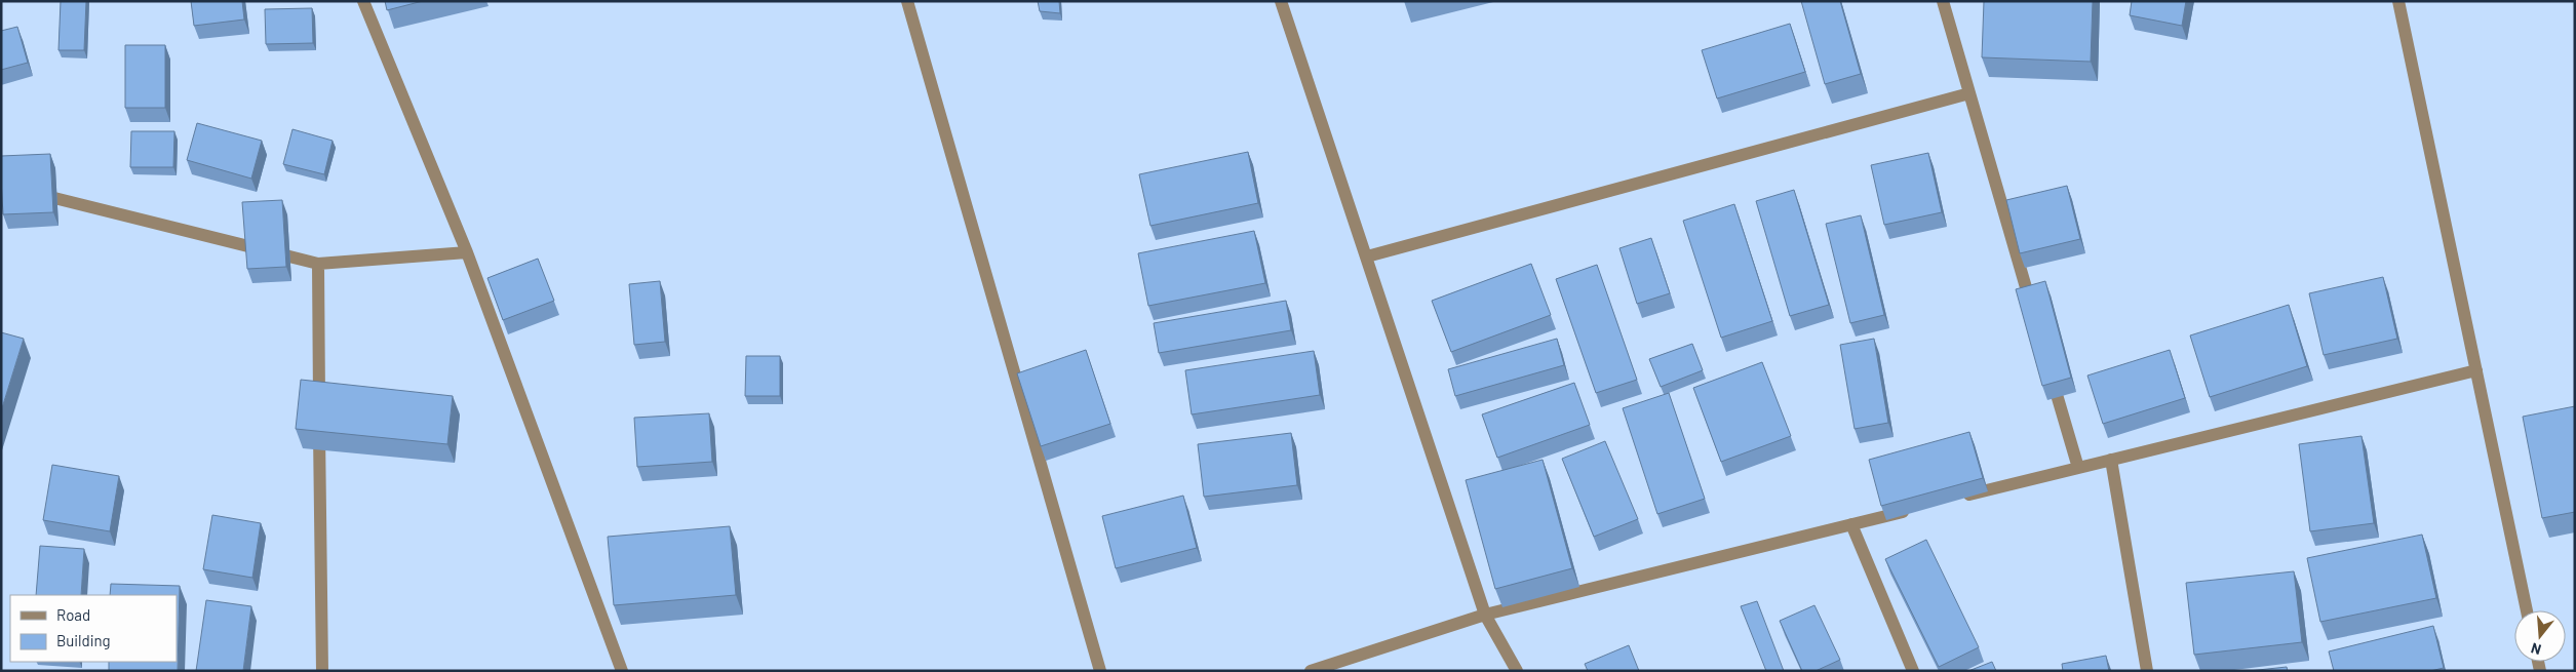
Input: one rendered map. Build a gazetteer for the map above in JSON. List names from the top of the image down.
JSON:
{
  "legend": ["Road", "Building"],
  "north": "bottom"
}
